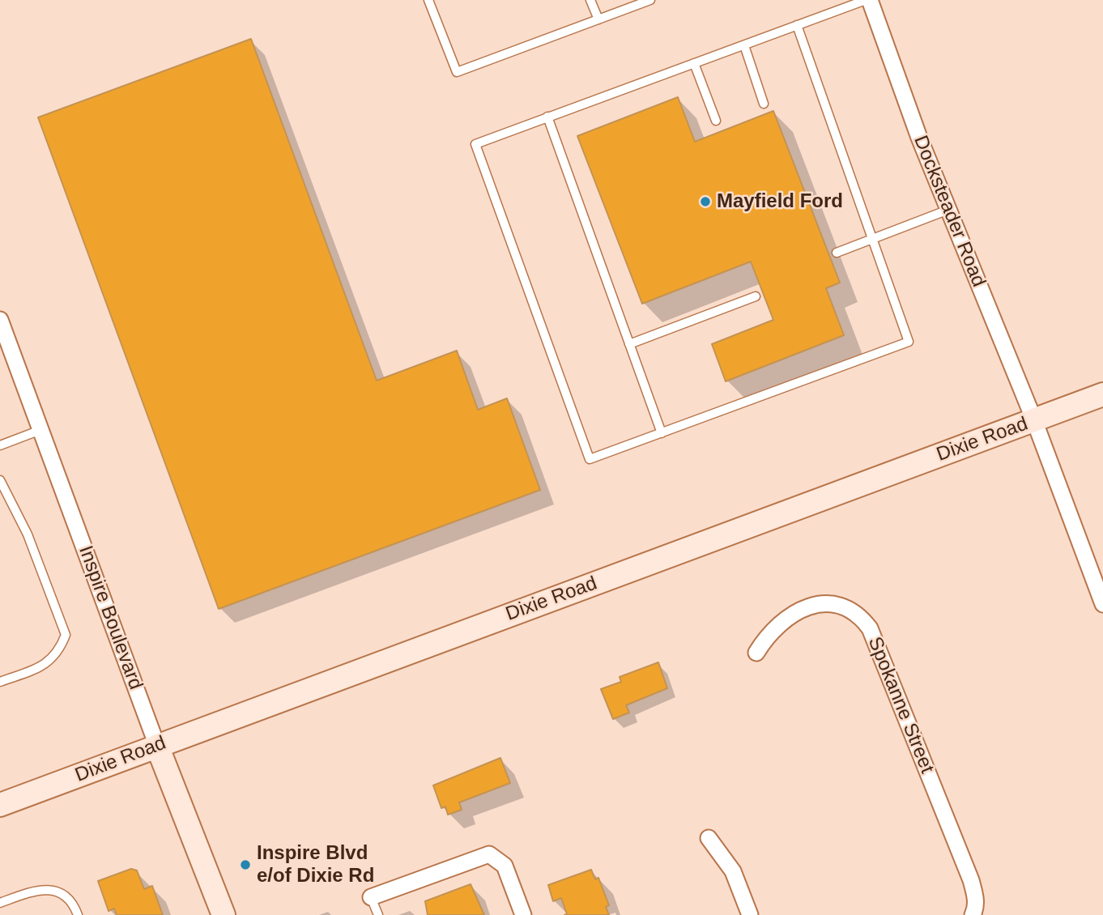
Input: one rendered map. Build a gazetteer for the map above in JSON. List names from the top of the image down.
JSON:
{
  "streets": {
    "main road": ["Dixie Road", "Inspire Boulevard"],
    "street": ["Docksteader Road", "Spokanne Street"]
  },
  "crossings": [
    ["Docksteader Road", "Dixie Road"],
    ["Dixie Road", "Inspire Boulevard"]
  ],
  "places": ["Mayfield Ford", "Inspire Blvd e/of Dixie Rd"]
}
